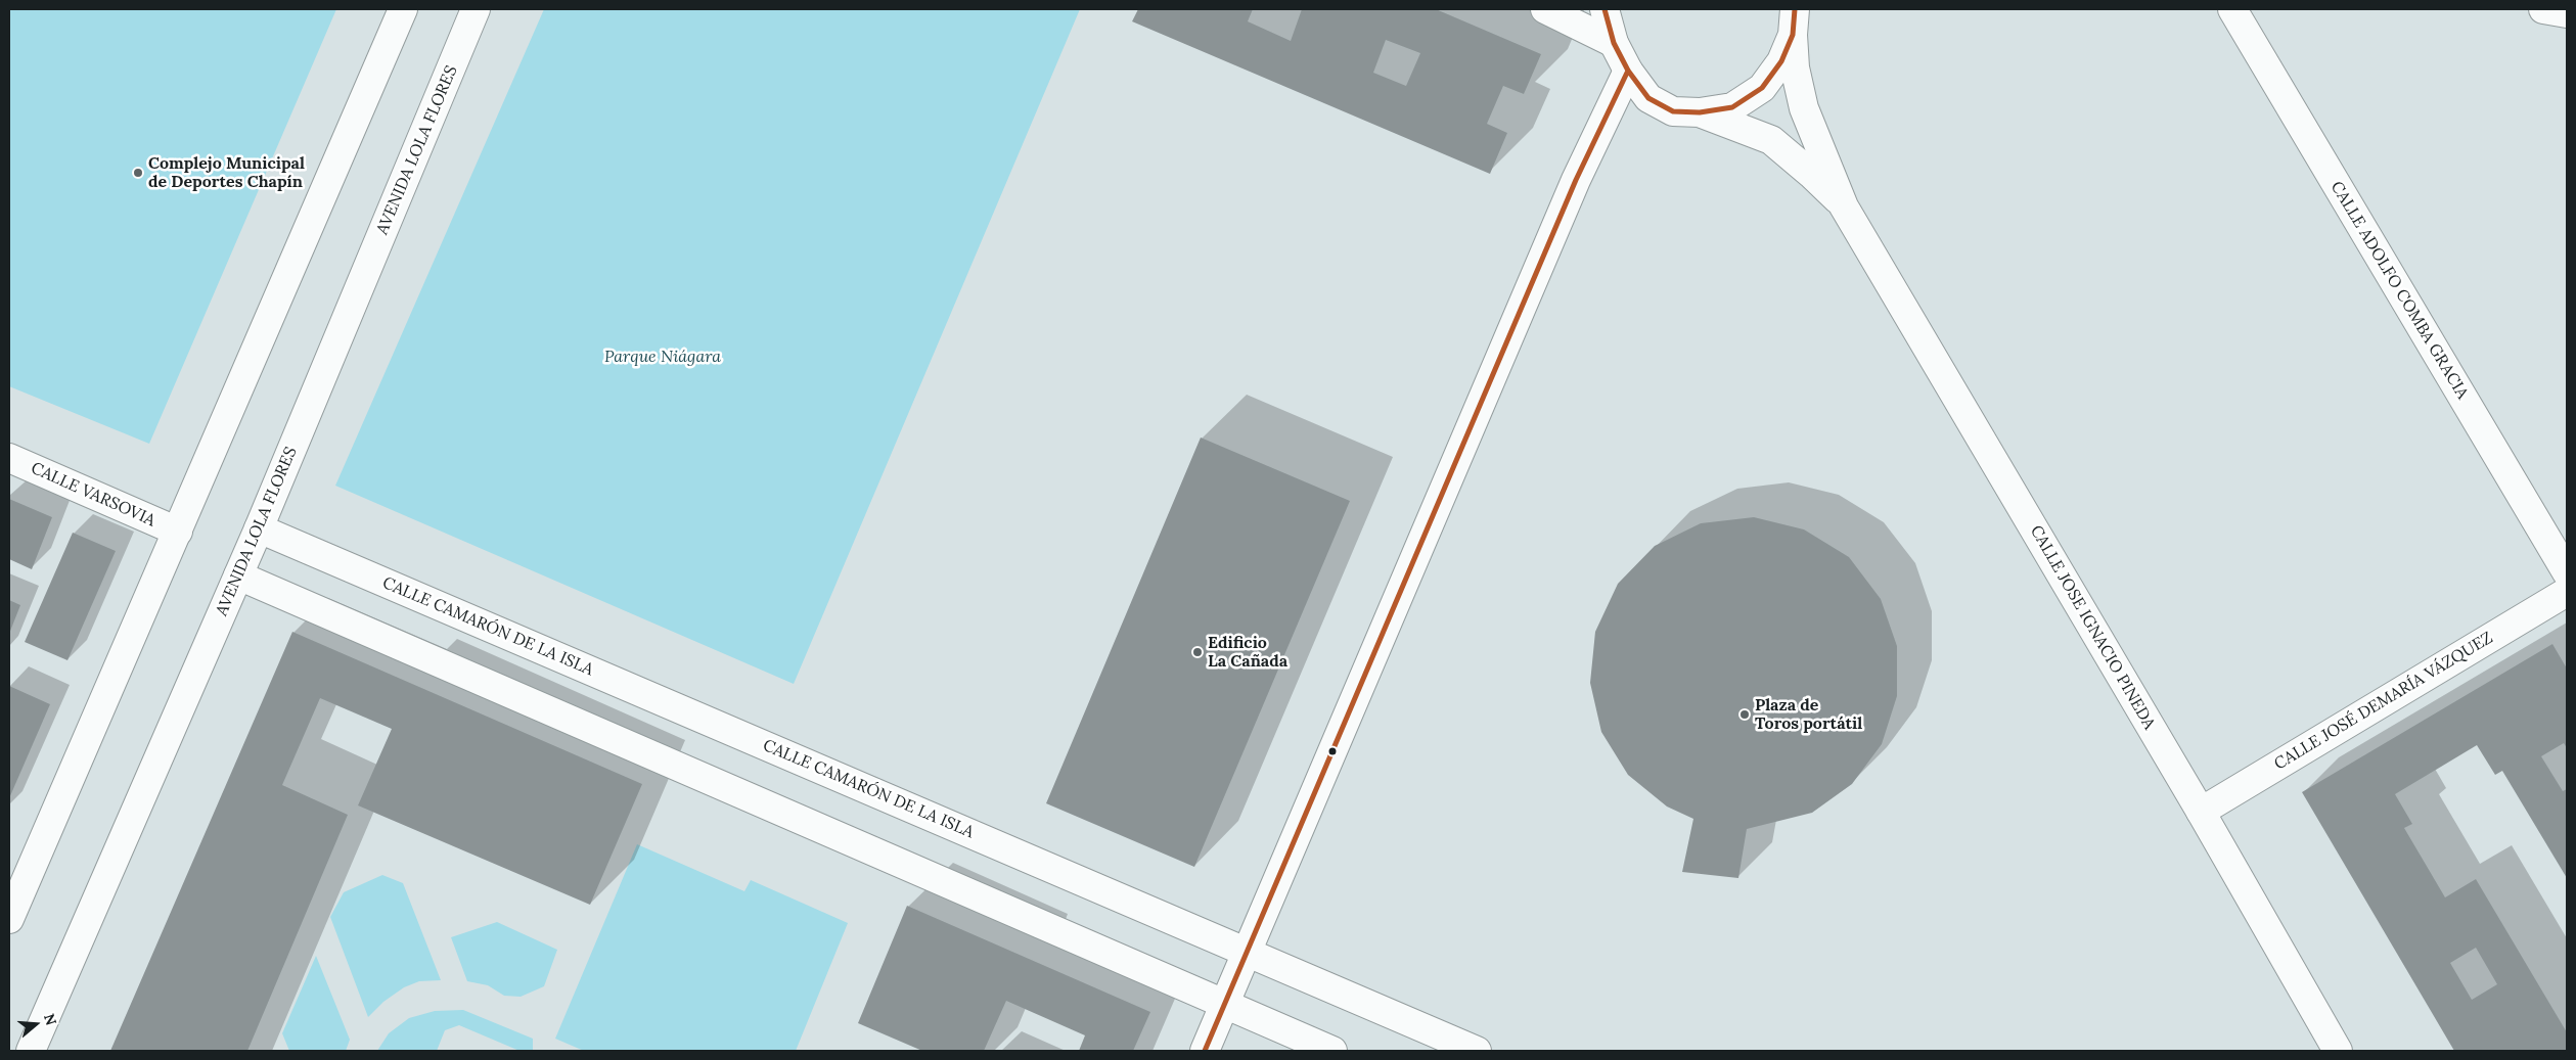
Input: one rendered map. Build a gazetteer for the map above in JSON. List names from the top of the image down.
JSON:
{
  "streets": {
    "street": [
      "AVENIDA LOLA FLORES",
      "CALLE ADOLFO COMBA GRACIA",
      "CALLE VARSOVIA",
      "CALLE CAMARÓN DE LA ISLA",
      "CALLE JOSE IGNACIO PINEDA",
      "CALLE JOSÉ DEMARÍA VÁZQUEZ"
    ]
  },
  "crossings": [
    ["AVENIDA LOLA FLORES", "CALLE CAMARÓN DE LA ISLA"],
    ["CALLE JOSE IGNACIO PINEDA", "CALLE JOSÉ DEMARÍA VÁZQUEZ"]
  ],
  "parks": ["Parque Niágara"],
  "places": ["Complejo Municipal de Deportes Chapín", "Edificio La Cañada", "Plaza de Toros portátil"],
  "north": "right"
}
